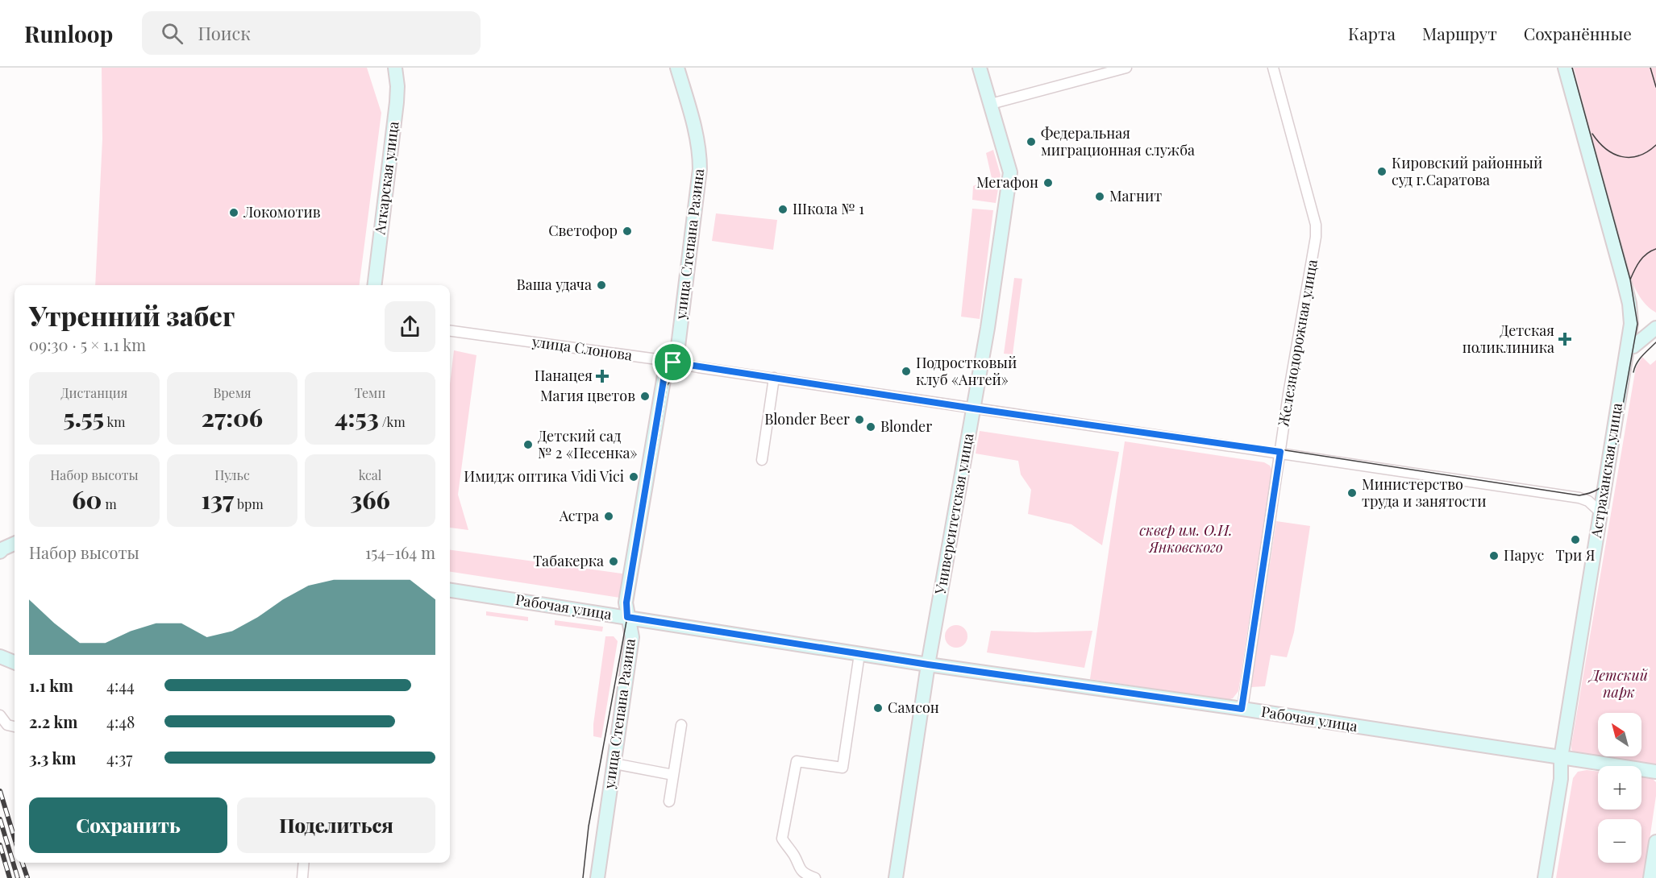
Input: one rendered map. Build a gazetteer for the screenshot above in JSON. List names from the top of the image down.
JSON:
{
  "streets": {
    "main road": [
      "Аткарская улица",
      "улица Степана Разина",
      "Астраханская улица",
      "Университетская улица",
      "Рабочая улица"
    ],
    "street": ["Железнодорожная улица", "улица Слонова"]
  },
  "crossings": [
    ["улица Степана Разина", "улица Слонова"],
    ["улица Степана Разина", "Рабочая улица"],
    ["Железнодорожная улица", "улица Слонова"],
    ["Железнодорожная улица", "Рабочая улица"],
    ["улица Слонова", "Астраханская улица"],
    ["улица Слонова", "Университетская улица"],
    ["Астраханская улица", "Рабочая улица"],
    ["Университетская улица", "Рабочая улица"]
  ],
  "parks": ["сквер им. О.И. Янковского", "Детский парк"],
  "places": {
    "other": [
      "Федеральная миграционная служба",
      "Кировский районный суд г.Саратова",
      "Мегафон",
      "Магнит",
      "Школа № 1",
      "Локомотив",
      "Светофор",
      "Ваша удача",
      "Подростковый клуб «Антей»",
      "Магия цветов",
      "Blonder Beer",
      "Blonder",
      "Детский сад № 2 «Песенка»",
      "Имидж оптика Vidi Vici",
      "Министерство труда и занятости",
      "Астра",
      "Три Я",
      "Парус",
      "Табакерка",
      "Самсон"
    ],
    "health": ["Детская поликлиника", "Панацея"]
  },
  "north": "top left",
  "page": {
    "header": "Runloop",
    "search": "Поиск",
    "nav": ["Карта", "Маршрут", "Сохранённые"],
    "heading": ["Утренний забег", "09:30 · 5 × 1.1 km"],
    "stats": [
      ["Дистанция", "5.55 km"],
      ["Время", "27:06"],
      ["Темп", "4:53 /km"],
      ["Набор высоты", "60 m"],
      ["Пульс", "137 bpm"],
      ["kcal", "366"]
    ],
    "chart": ["Набор высоты", "154–164 m"],
    "list": [
      {
        "name": "1.1 km",
        "note": "4:44"
      },
      {
        "name": "2.2 km",
        "note": "4:48"
      },
      {
        "name": "3.3 km",
        "note": "4:37"
      }
    ],
    "map_buttons": ["+", "−"],
    "buttons": ["Сохранить", "Поделиться"]
  }
}
